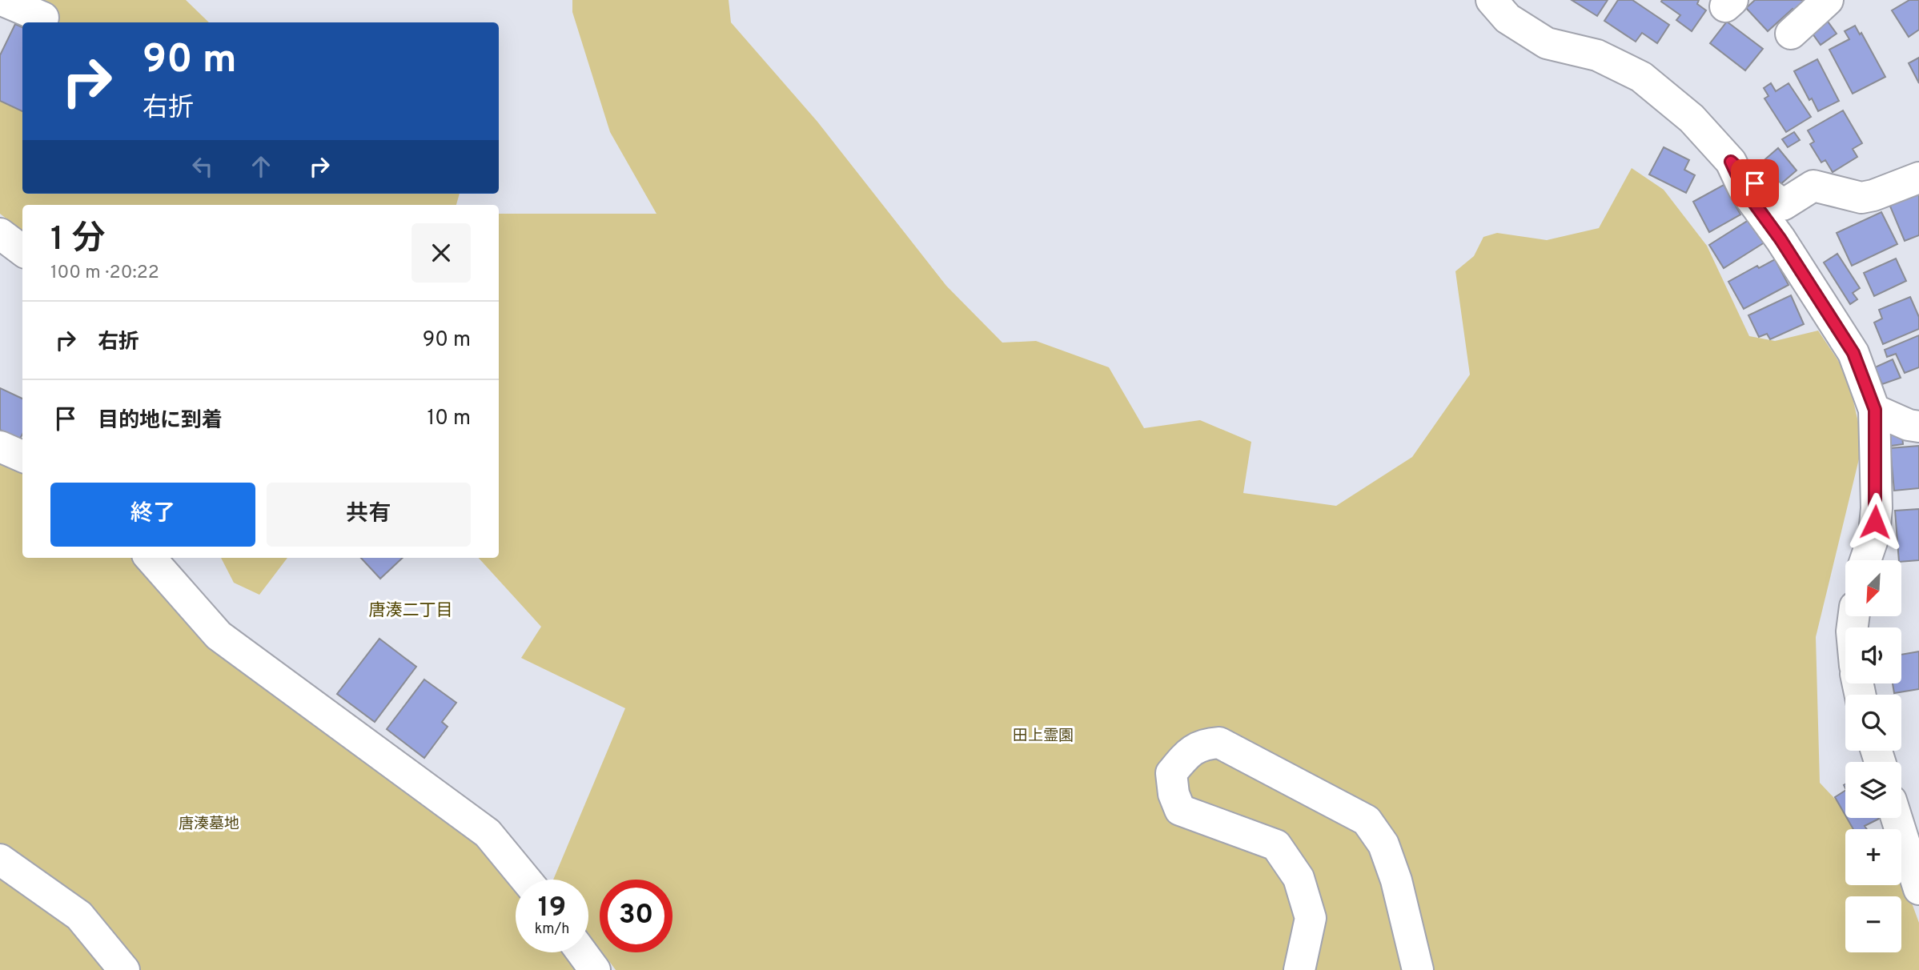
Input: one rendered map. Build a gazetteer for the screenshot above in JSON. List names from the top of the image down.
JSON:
{
  "districts": ["唐湊二丁目"],
  "parks": ["田上霊園", "唐湊墓地"],
  "north": "bottom left",
  "page": {
    "turn": ["90 m", "右折"],
    "heading": ["1 分", "100 m · 20:22"],
    "list": [
      {
        "name": "右折",
        "value": "90 m"
      },
      {
        "name": "目的地に到着",
        "value": "10 m"
      }
    ],
    "buttons": ["終了", "共有"],
    "map_buttons": ["+", "−"],
    "speed": "19 km/h",
    "limit": "30"
  }
}
